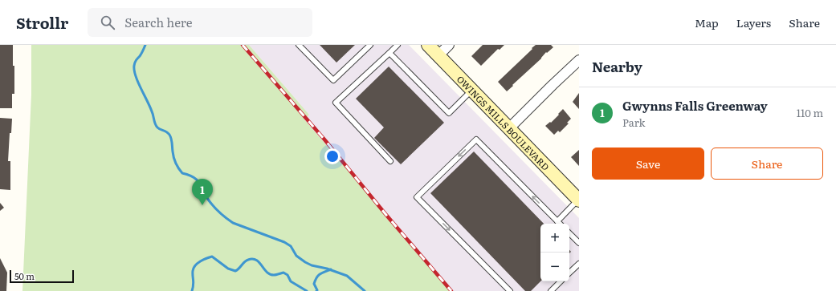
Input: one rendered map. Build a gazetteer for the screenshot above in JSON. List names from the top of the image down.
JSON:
{
  "streets": {
    "main road": ["OWINGS MILLS BOULEVARD"]
  },
  "scale_bar": "50 m",
  "page": {
    "header": "Strollr",
    "search": "Search here",
    "nav": ["Map", "Layers", "Share"],
    "heading": "Nearby",
    "list": [
      {
        "mark": "1",
        "name": "Gwynns Falls Greenway",
        "note": "Park",
        "value": "110 m"
      }
    ],
    "buttons": ["Save", "Share"],
    "pins": "1",
    "map_buttons": ["+", "−"],
    "scale": "50 m"
  }
}
